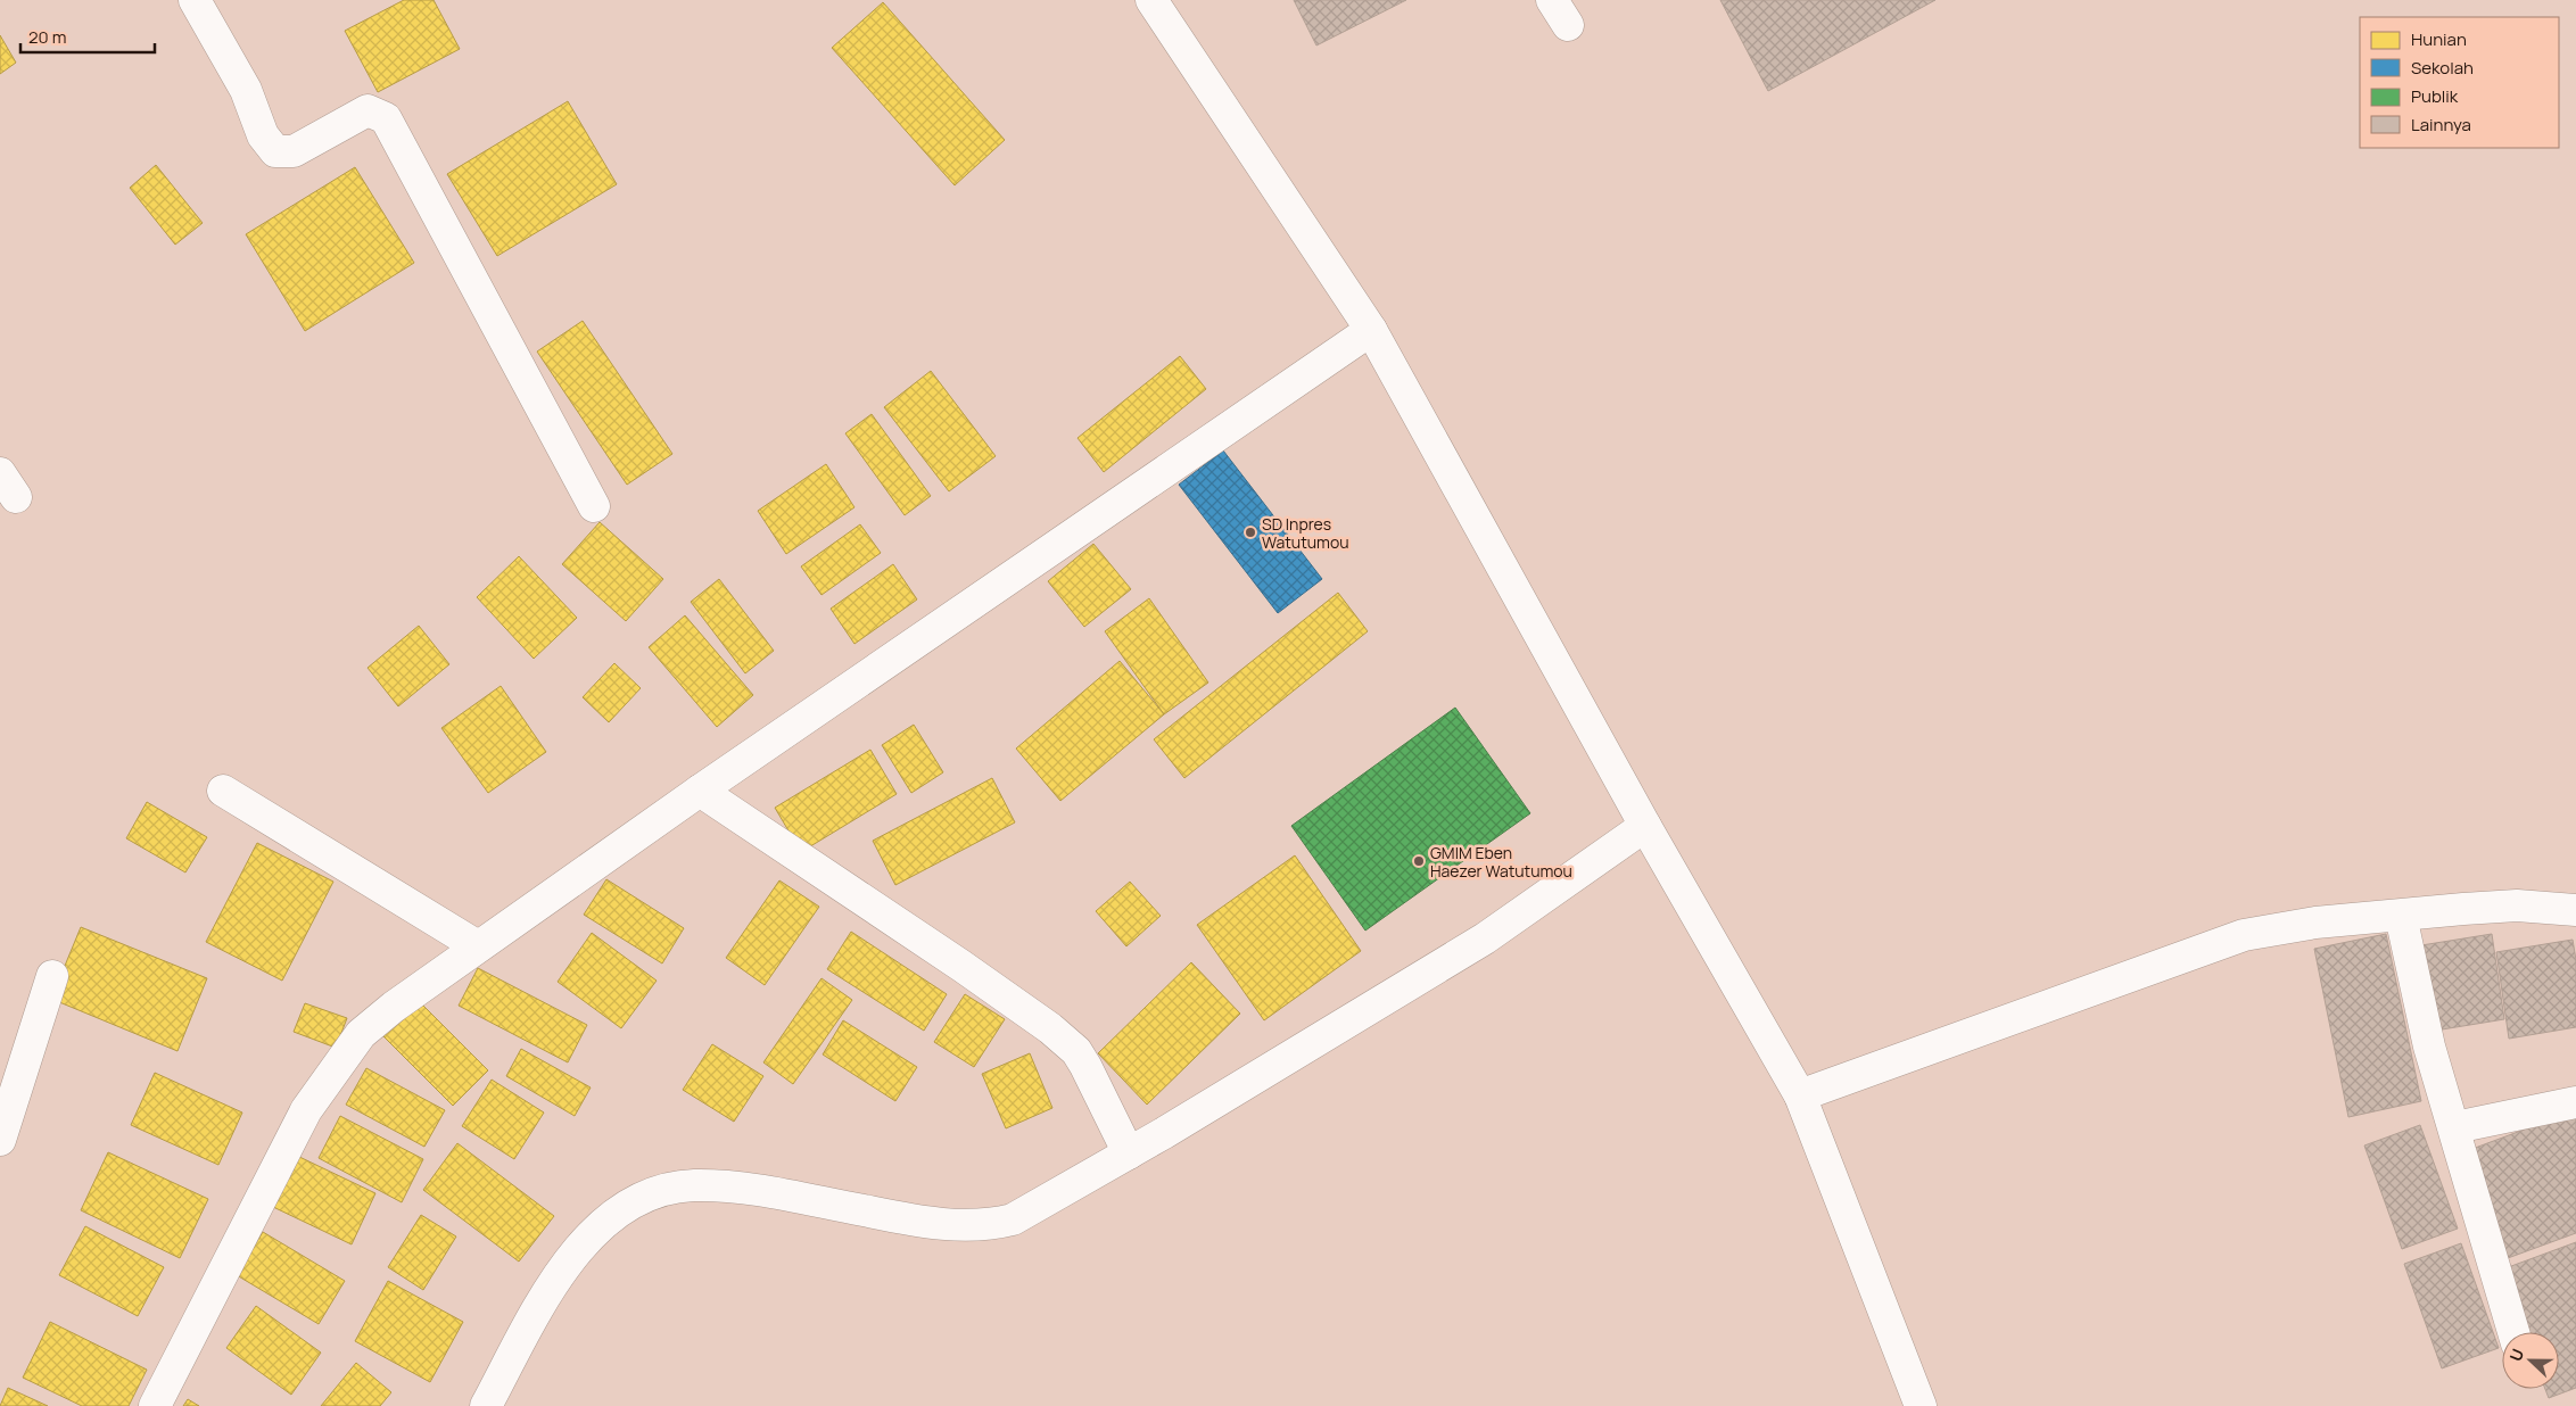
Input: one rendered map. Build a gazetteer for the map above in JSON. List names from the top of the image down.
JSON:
{
  "places": ["SD Inpres Watutumou", "GMIM Eben Haezer Watutumou"],
  "legend": [
    "Hunian",
    "Sekolah",
    "Publik",
    "Lainnya"
  ],
  "scale_bar": "20 m",
  "north": "left"
}
